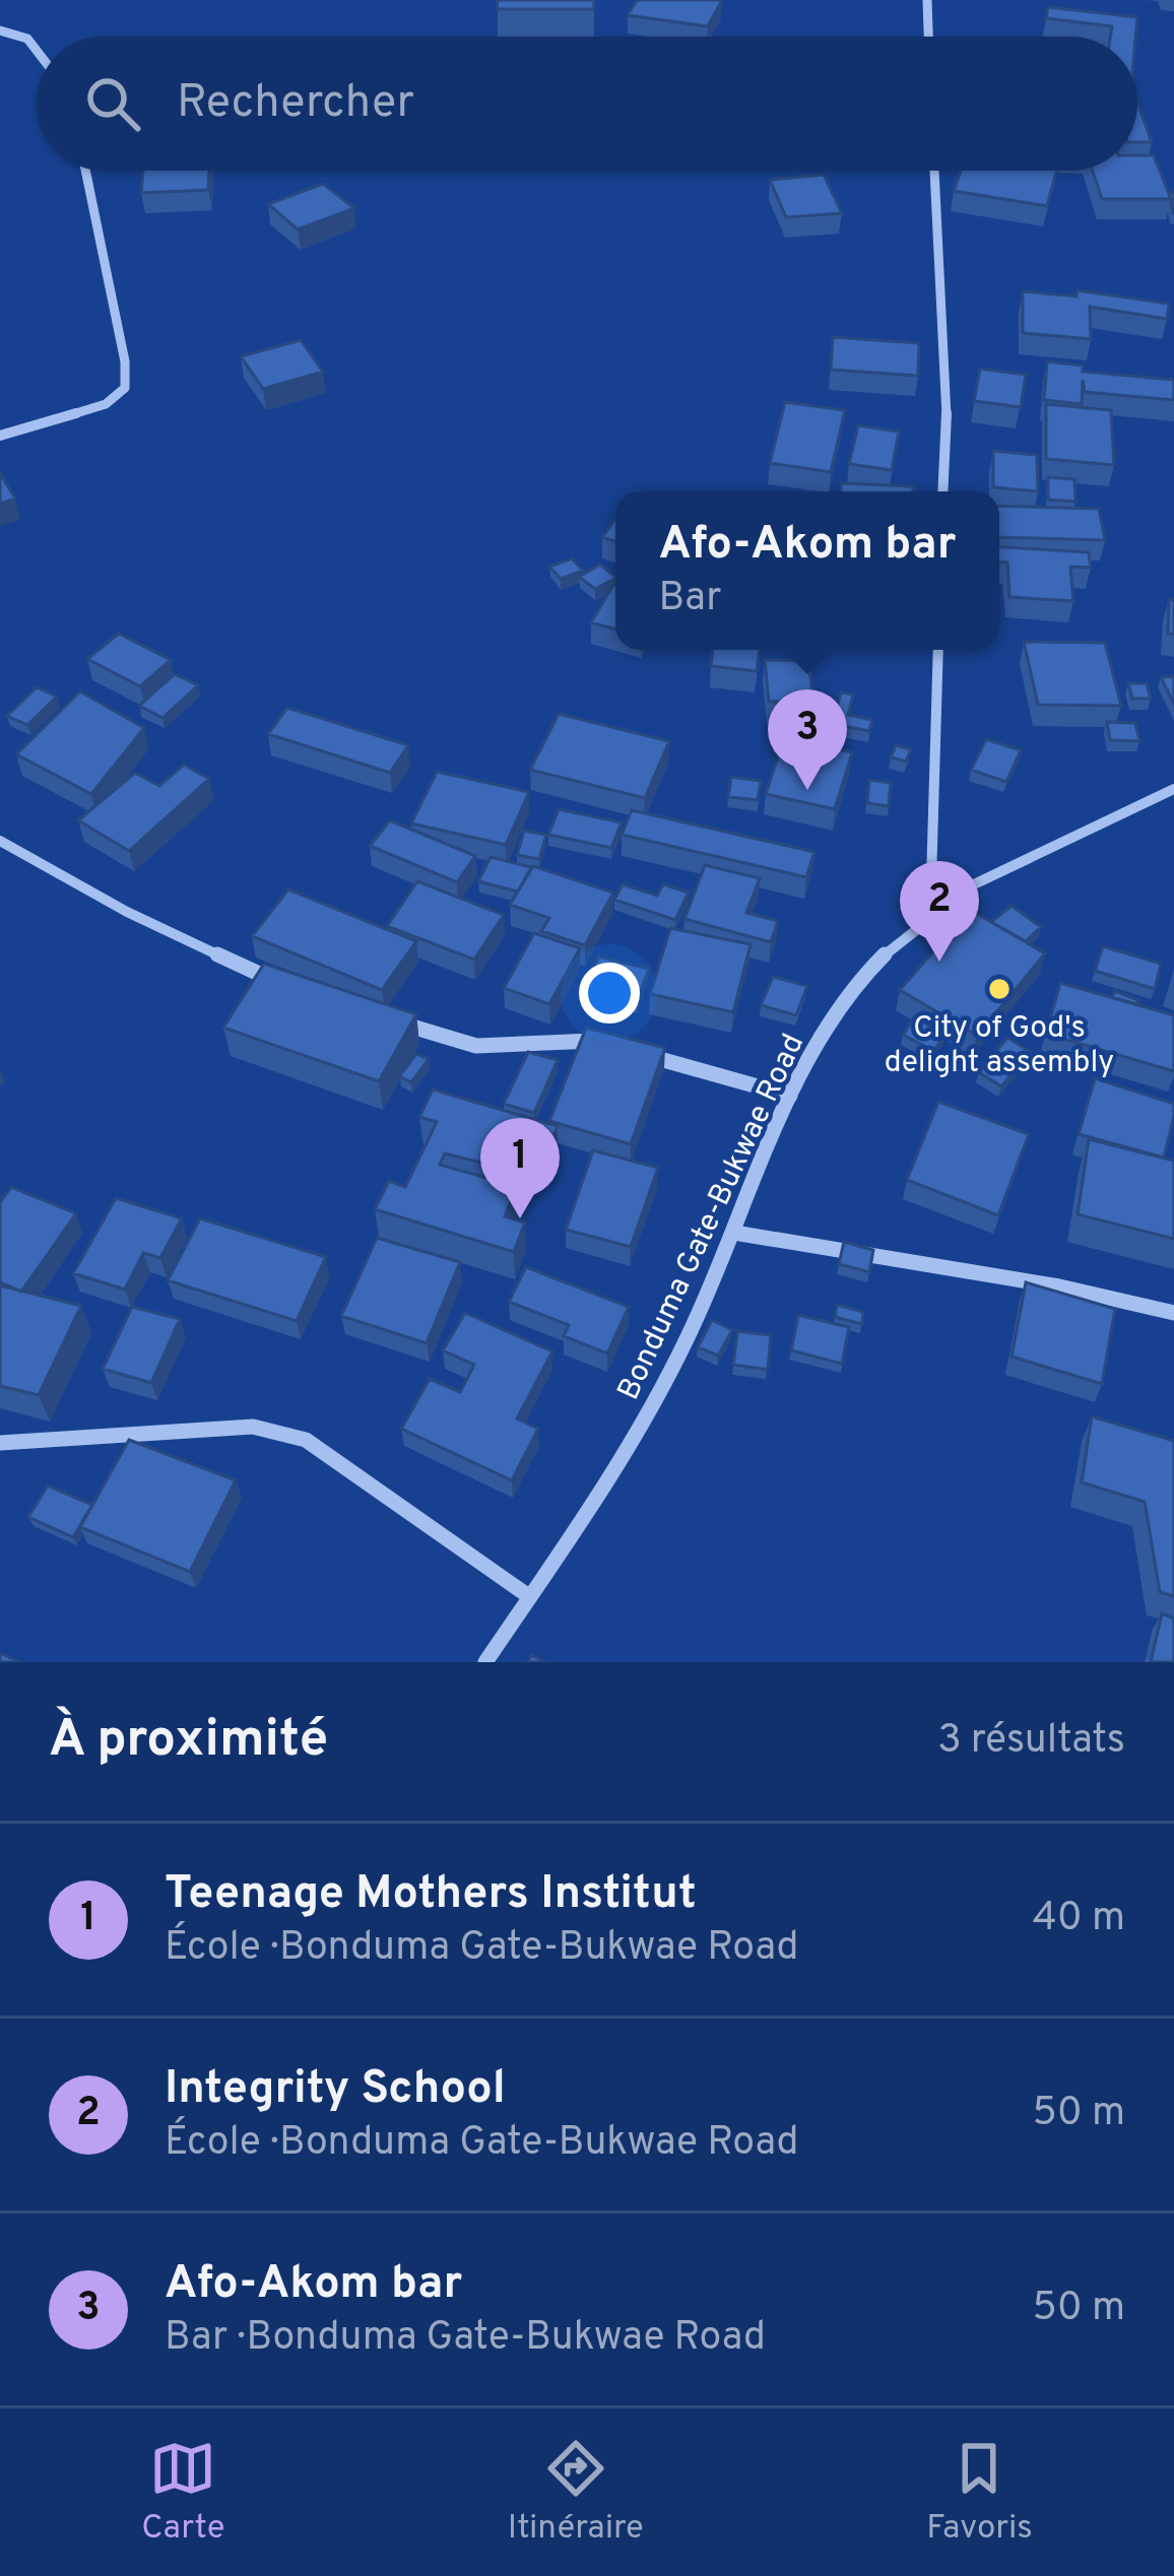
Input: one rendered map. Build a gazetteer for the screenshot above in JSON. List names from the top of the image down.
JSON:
{
  "streets": {
    "street": ["Bonduma Gate-Bukwae Road"]
  },
  "places": ["City of God's delight assembly"],
  "page": {
    "search": "Rechercher",
    "popup": ["Afo-Akom bar", "Bar"],
    "pins": ["3", "2", "1"],
    "heading": ["À proximité", "3 résultats"],
    "list": [
      {
        "mark": "1",
        "name": "Teenage Mothers Institut",
        "note": "École · Bonduma Gate-Bukwae Road",
        "value": "40 m"
      },
      {
        "mark": "2",
        "name": "Integrity School",
        "note": "École · Bonduma Gate-Bukwae Road",
        "value": "50 m"
      },
      {
        "mark": "3",
        "name": "Afo-Akom bar",
        "note": "Bar · Bonduma Gate-Bukwae Road",
        "value": "50 m"
      }
    ],
    "nav": ["Carte", "Itinéraire", "Favoris"]
  }
}
